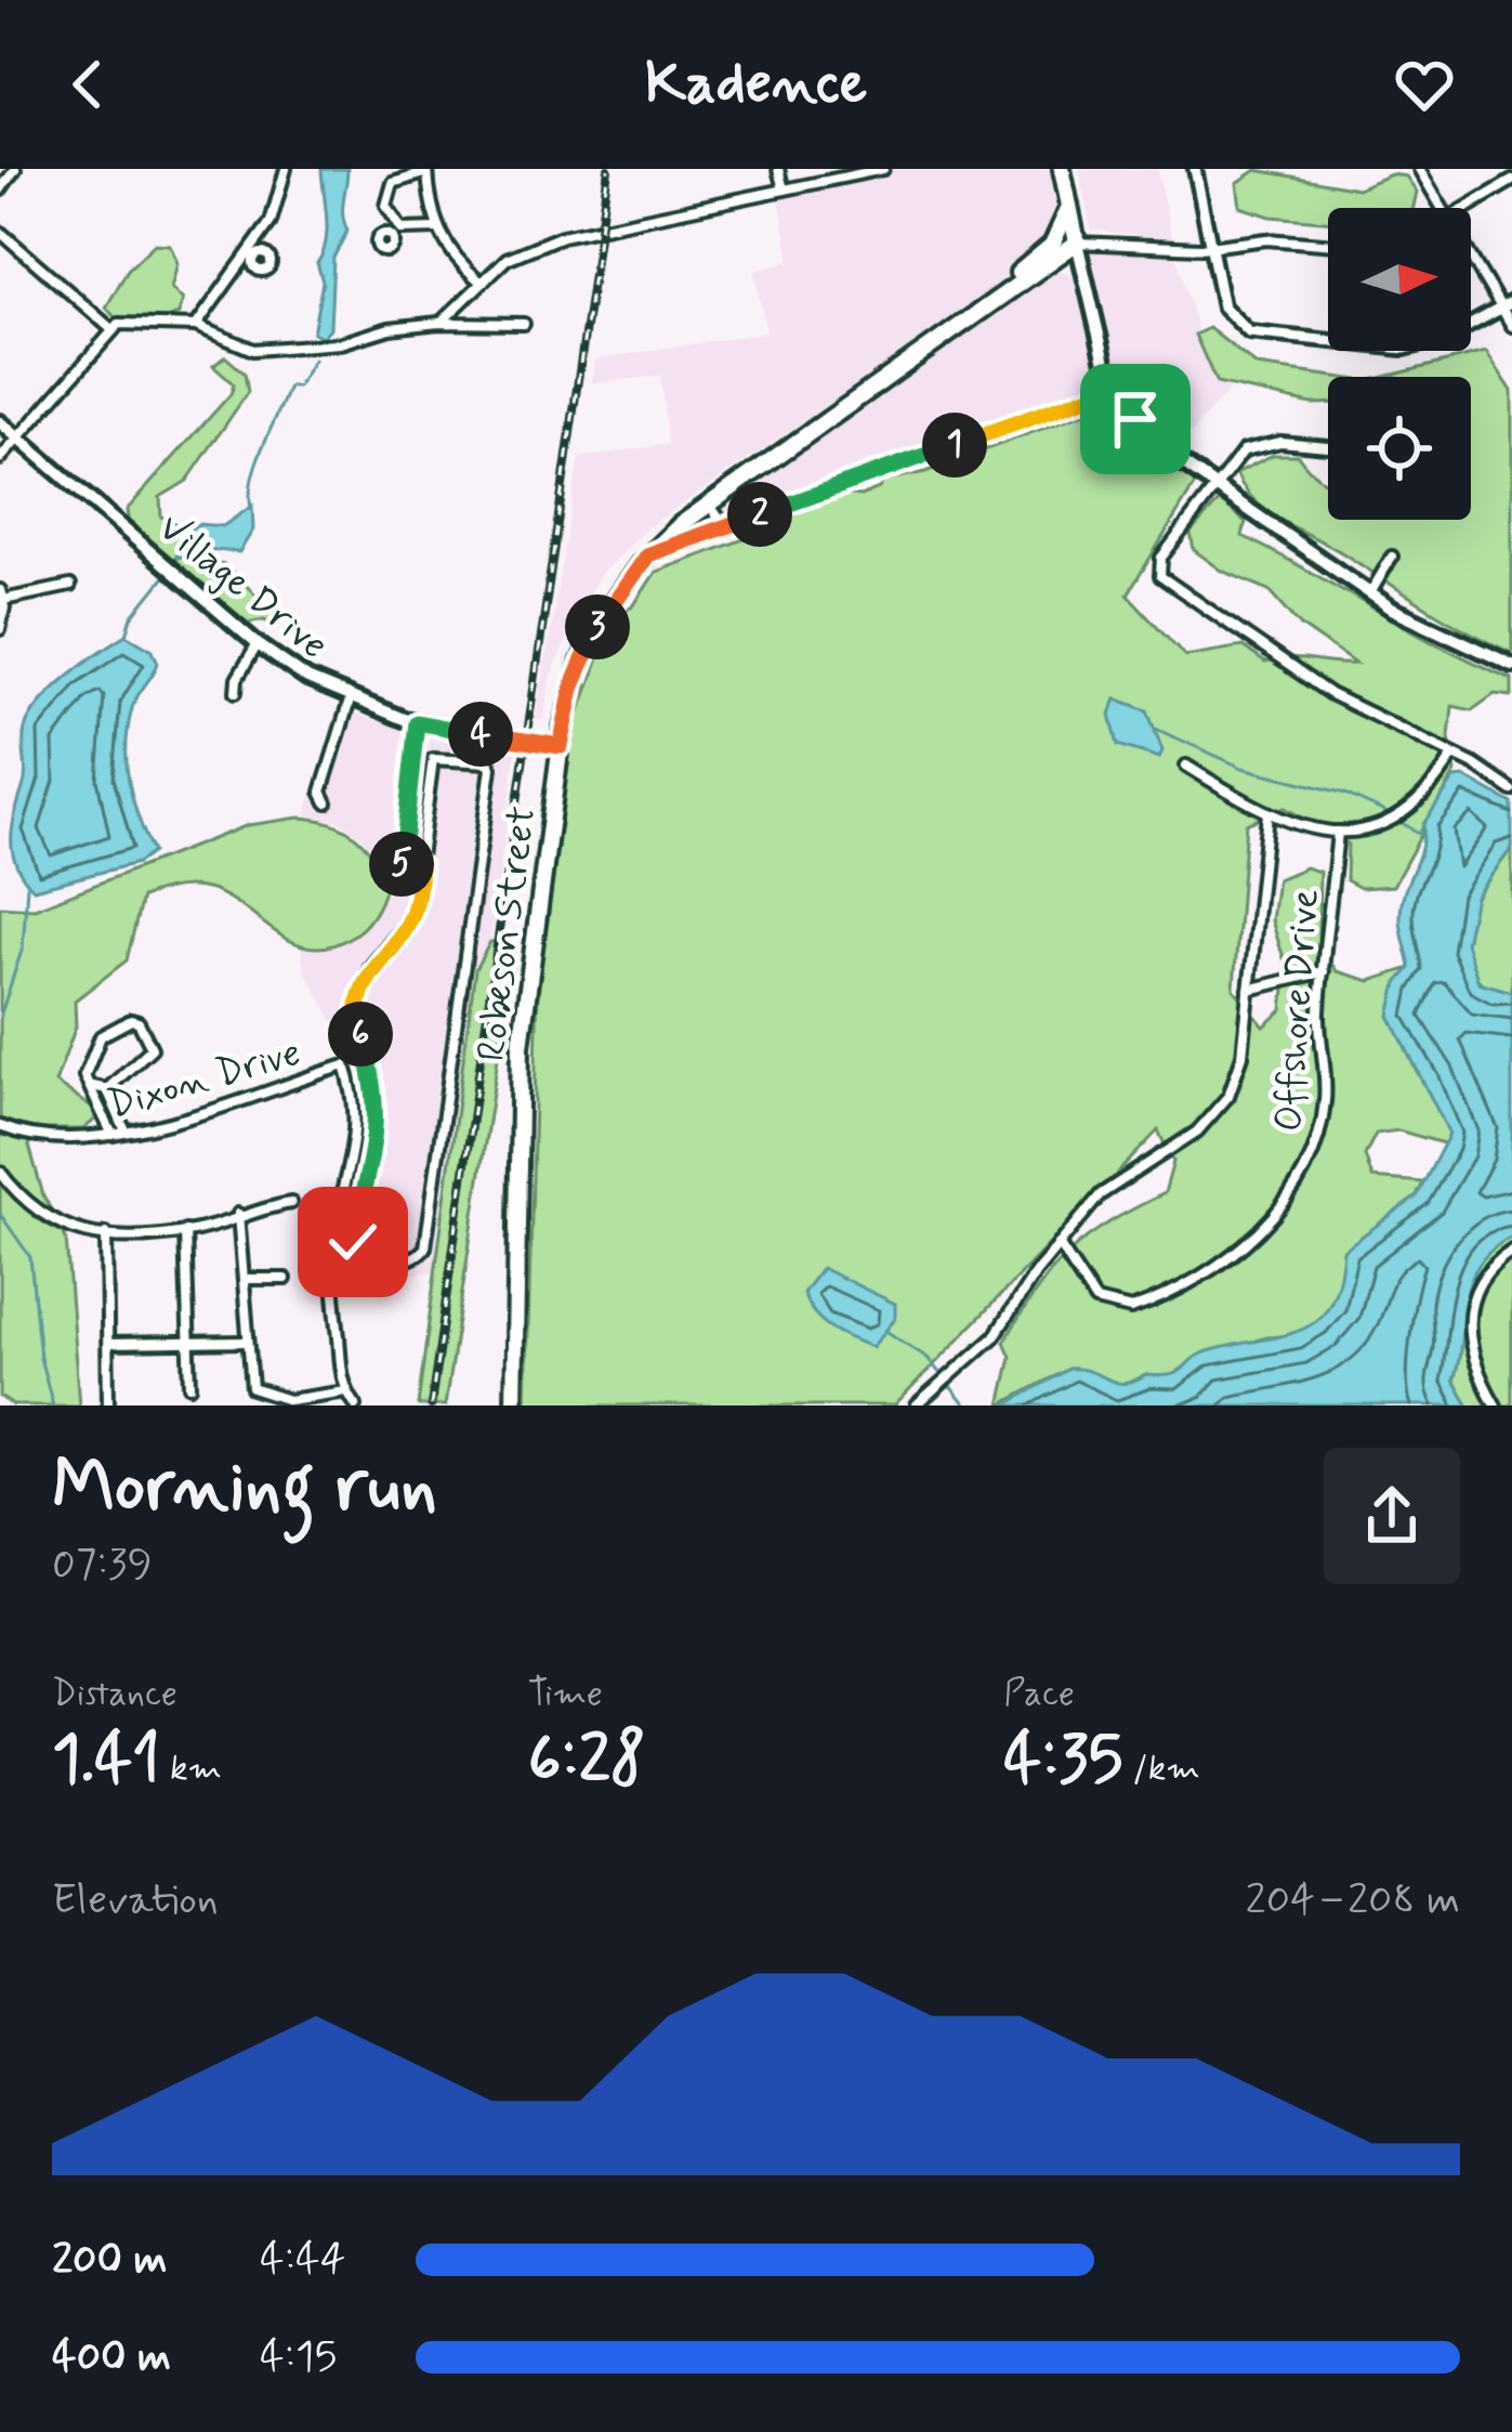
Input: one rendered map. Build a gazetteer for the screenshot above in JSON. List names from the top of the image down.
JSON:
{
  "streets": {
    "main road": ["Village Drive", "Robeson Street"],
    "street": ["Offshore Drive", "Dixon Drive"]
  },
  "crossings": [
    ["Village Drive", "Robeson Street"]
  ],
  "north": "right",
  "page": {
    "header": "Kadence",
    "pins": [
      "1",
      "2",
      "3",
      "4",
      "5",
      "6"
    ],
    "heading": ["Morning run", "07:39"],
    "stats": [
      ["Distance", "1.41 km"],
      ["Time", "6:28"],
      ["Pace", "4:35 /km"]
    ],
    "chart": ["Elevation", "204–208 m"],
    "list": [
      {
        "name": "200 m",
        "note": "4:44"
      },
      {
        "name": "400 m",
        "note": "4:15"
      }
    ]
  }
}
